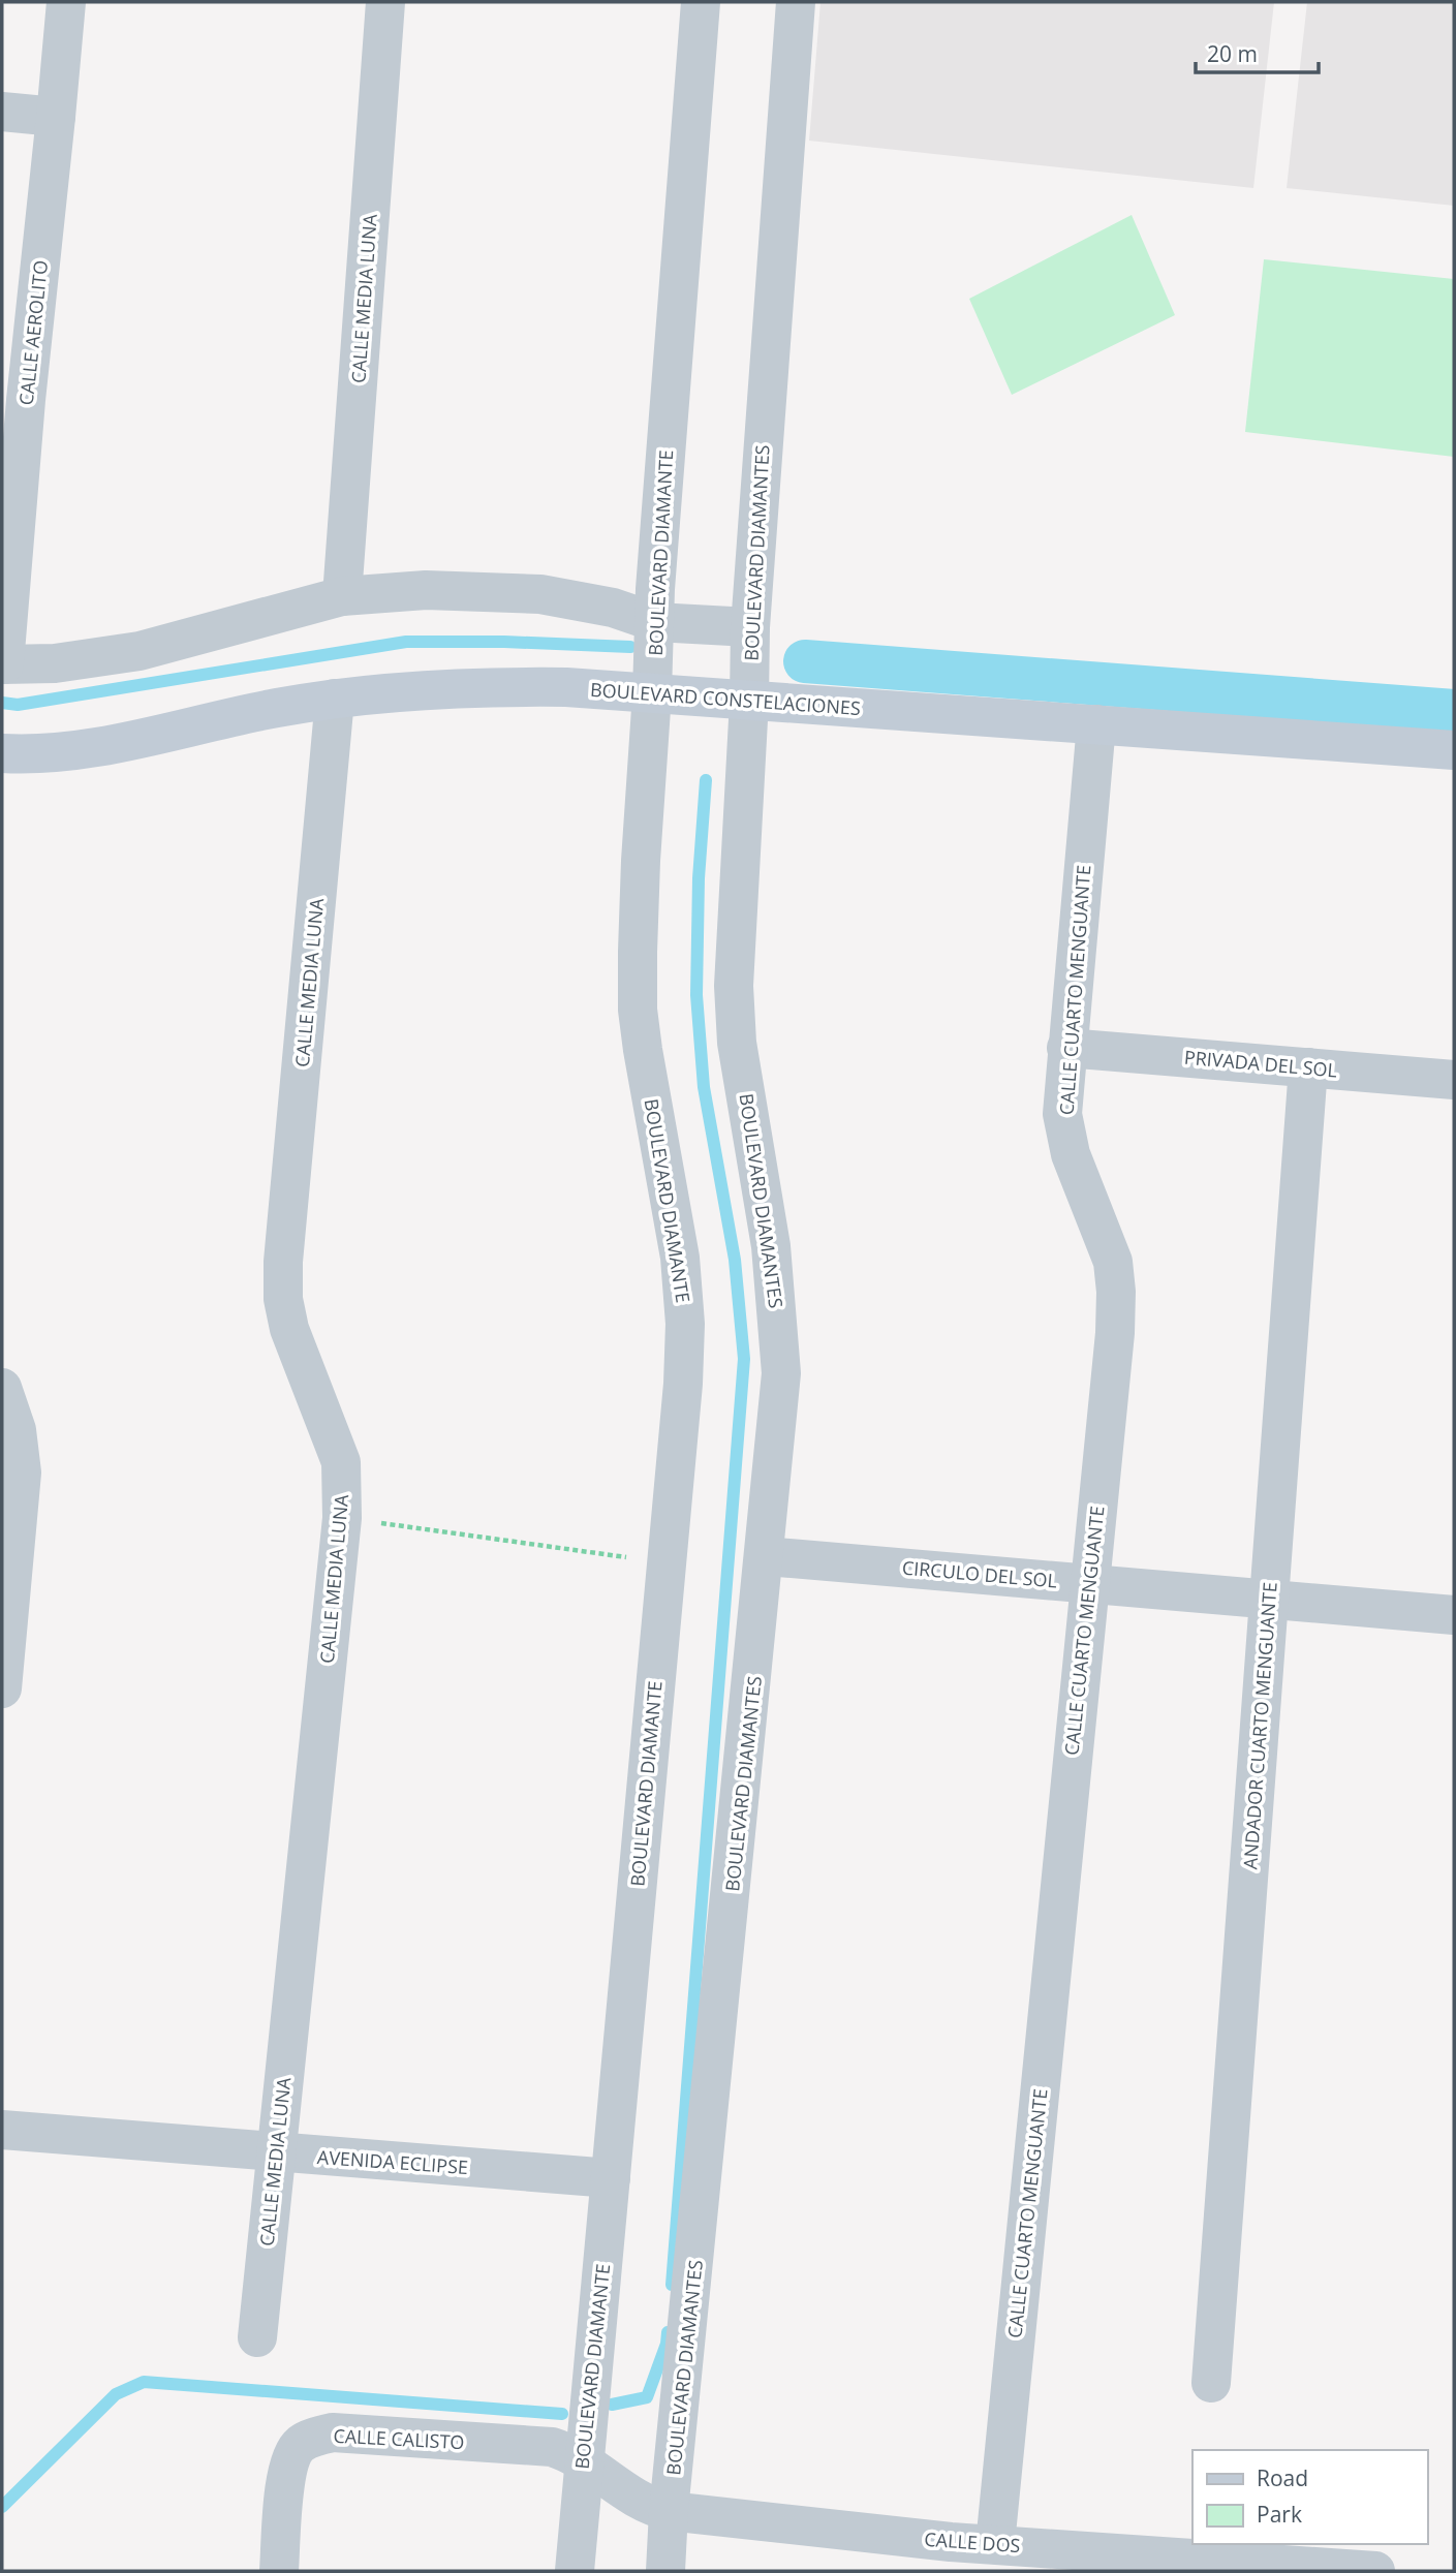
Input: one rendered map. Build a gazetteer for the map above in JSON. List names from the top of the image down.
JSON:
{
  "streets": {
    "street": [
      "CALLE MEDIA LUNA",
      "CALLE AEROLITO",
      "BOULEVARD DIAMANTE",
      "BOULEVARD DIAMANTES",
      "BOULEVARD CONSTELACIONES",
      "CALLE CUARTO MENGUANTE",
      "PRIVADA DEL SOL",
      "CIRCULO DEL SOL",
      "ANDADOR CUARTO MENGUANTE",
      "AVENIDA ECLIPSE",
      "CALLE CALISTO",
      "CALLE DOS"
    ]
  },
  "crossings": [
    ["CALLE MEDIA LUNA", "BOULEVARD CONSTELACIONES"],
    ["CALLE MEDIA LUNA", "AVENIDA ECLIPSE"],
    ["BOULEVARD DIAMANTE", "BOULEVARD CONSTELACIONES"],
    ["BOULEVARD DIAMANTE", "AVENIDA ECLIPSE"],
    ["BOULEVARD DIAMANTE", "CALLE CALISTO"],
    ["BOULEVARD DIAMANTE", "CALLE DOS"],
    ["BOULEVARD DIAMANTES", "BOULEVARD CONSTELACIONES"],
    ["BOULEVARD DIAMANTES", "CIRCULO DEL SOL"],
    ["BOULEVARD DIAMANTES", "CALLE DOS"],
    ["BOULEVARD CONSTELACIONES", "CALLE CUARTO MENGUANTE"],
    ["CALLE CUARTO MENGUANTE", "PRIVADA DEL SOL"],
    ["CALLE CUARTO MENGUANTE", "CIRCULO DEL SOL"],
    ["CALLE CUARTO MENGUANTE", "CALLE DOS"],
    ["PRIVADA DEL SOL", "ANDADOR CUARTO MENGUANTE"],
    ["CIRCULO DEL SOL", "ANDADOR CUARTO MENGUANTE"],
    ["CALLE CALISTO", "CALLE DOS"]
  ],
  "legend": ["Road", "Park"],
  "scale_bar": "20 m"
}
